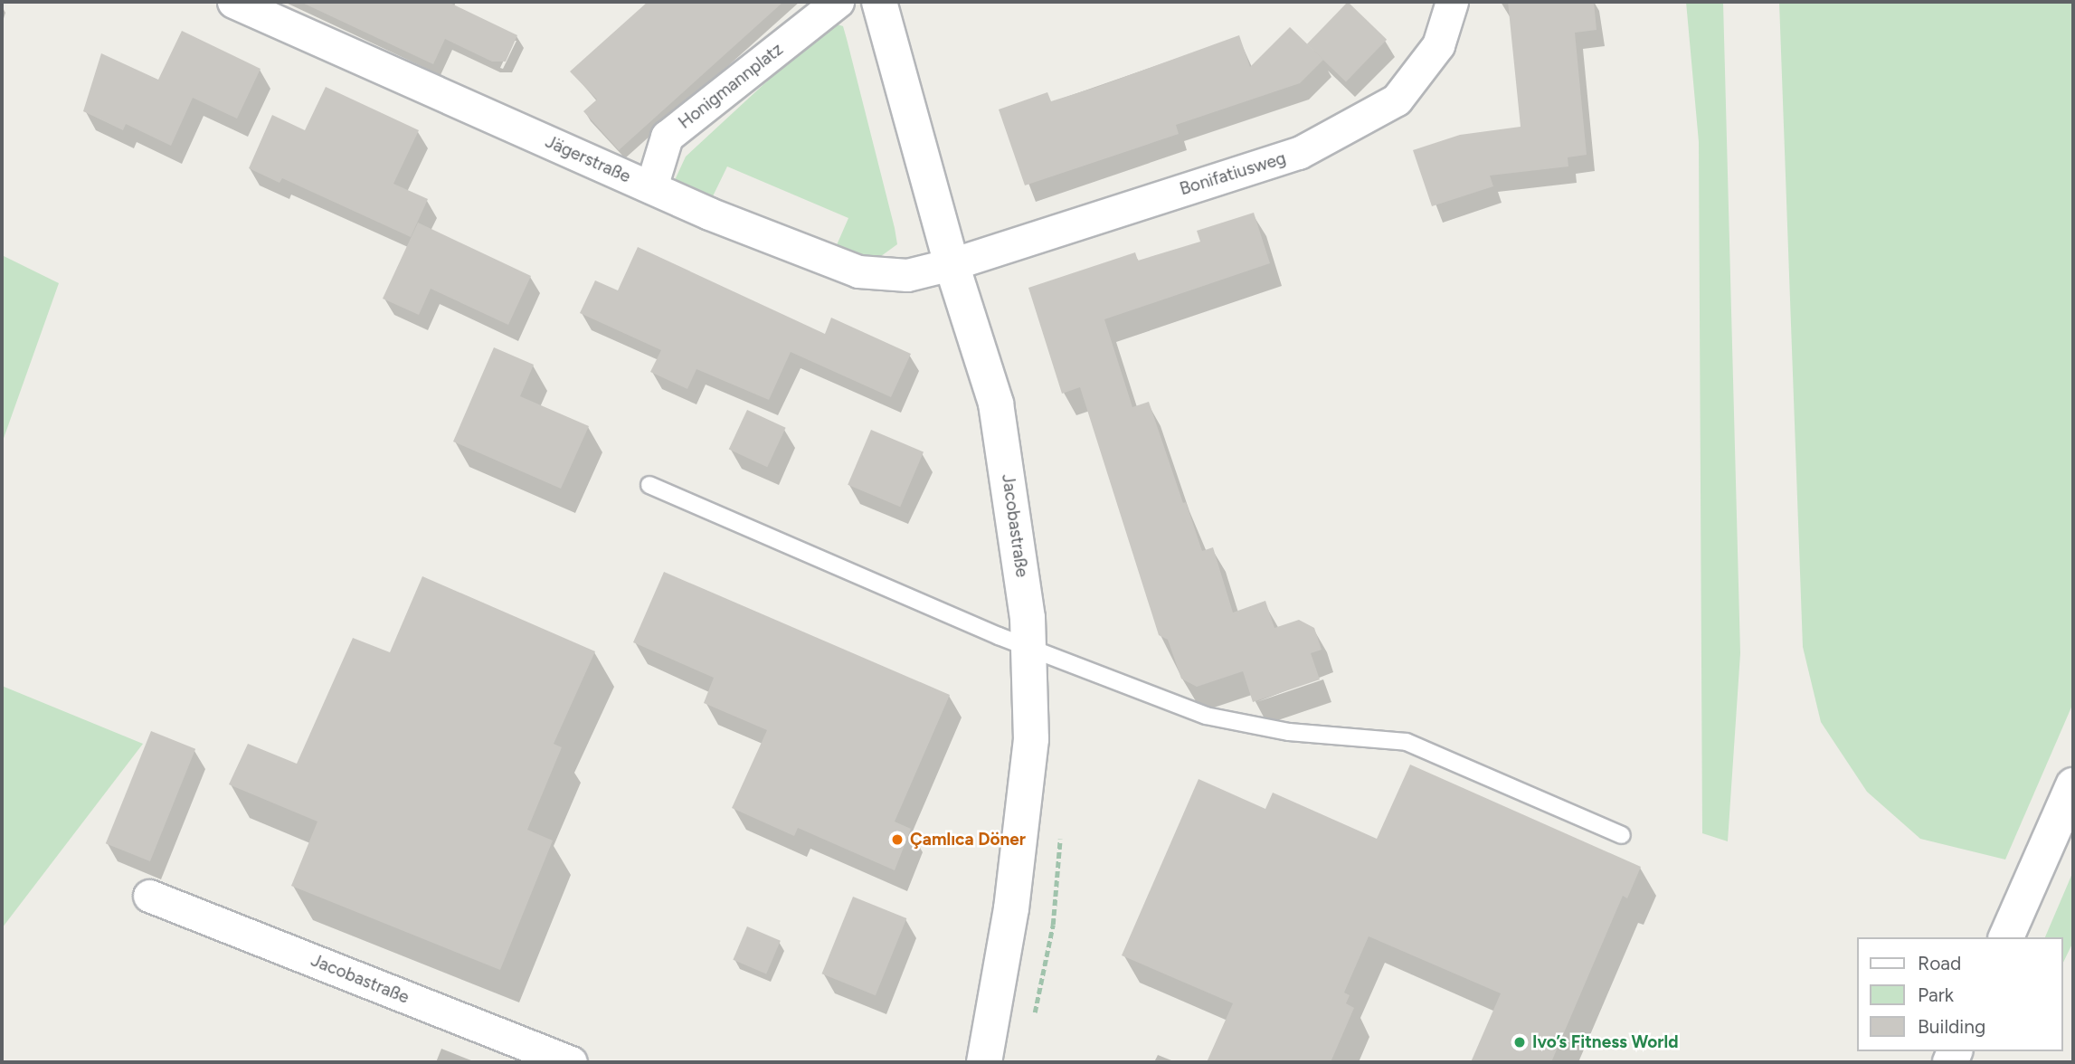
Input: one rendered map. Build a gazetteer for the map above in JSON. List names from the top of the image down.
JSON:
{
  "streets": {
    "street": [
      "Honigmannplatz",
      "Jägerstraße",
      "Bonifatiusweg",
      "Jacobastraße"
    ]
  },
  "crossings": [
    ["Honigmannplatz", "Jägerstraße"],
    ["Jägerstraße", "Bonifatiusweg"],
    ["Jägerstraße", "Jacobastraße"],
    ["Bonifatiusweg", "Jacobastraße"]
  ],
  "places": ["Çamlıca Döner", "Ivo’s Fitness World"],
  "legend": ["Road", "Park", "Building"]
}
